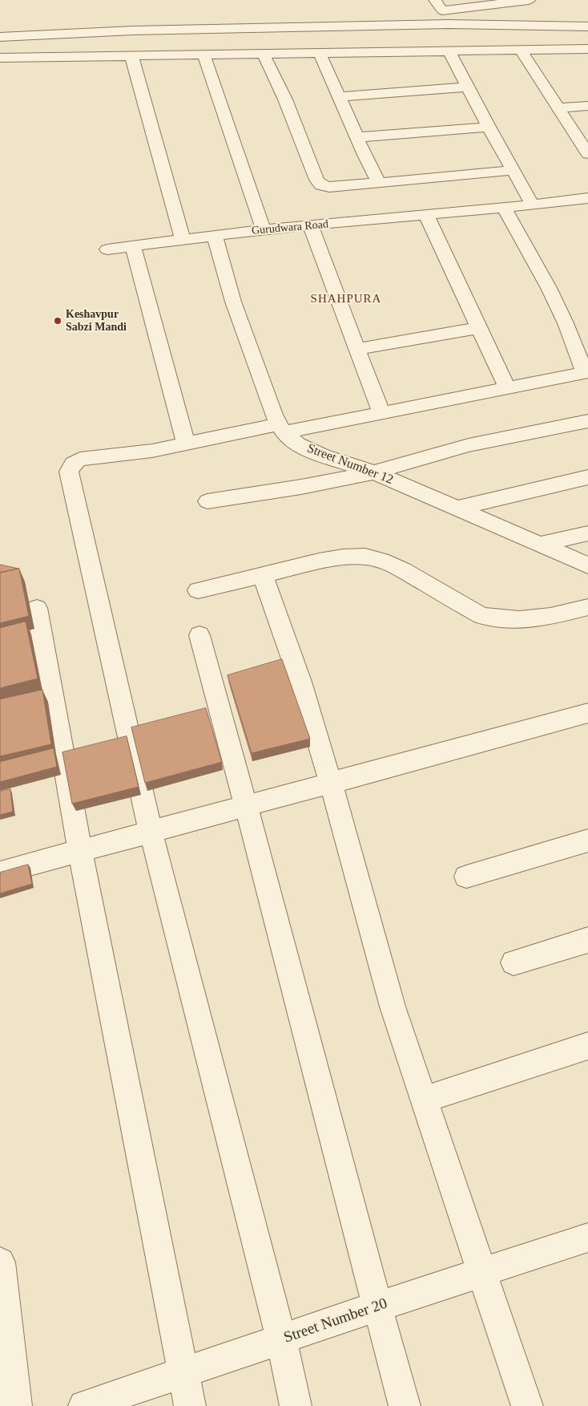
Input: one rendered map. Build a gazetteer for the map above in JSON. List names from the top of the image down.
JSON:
{
  "streets": {
    "street": ["Gurudwara Road", "Street Number 12", "Street Number 20"]
  },
  "crossings": [
    ["Gurudwara Road", "Street Number 12"]
  ],
  "districts": ["SHAHPURA"],
  "places": ["Keshavpur Sabzi Mandi"]
}
